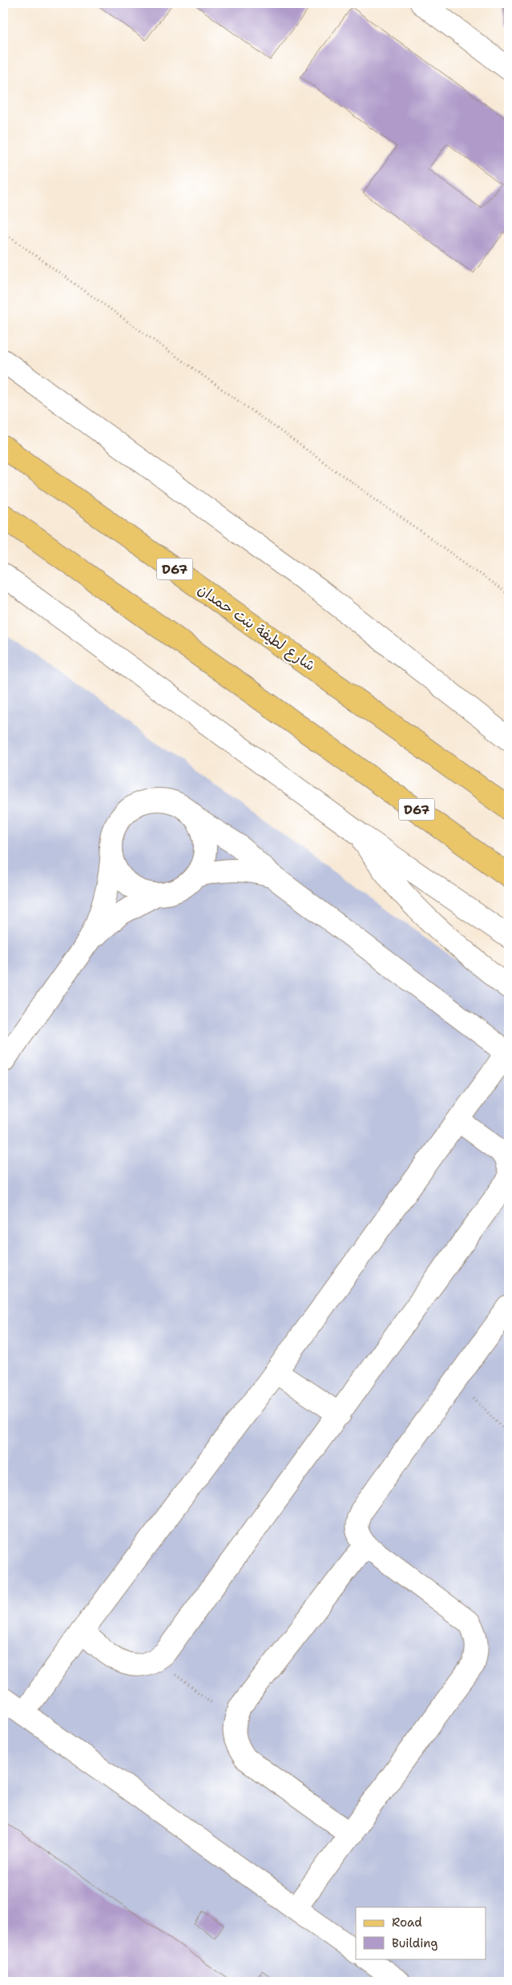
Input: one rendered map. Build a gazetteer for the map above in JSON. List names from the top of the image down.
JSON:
{
  "streets": {
    "main road": ["D67", "شارع لطيفة بنت حمدان"]
  },
  "legend": ["Road", "Building"]
}
